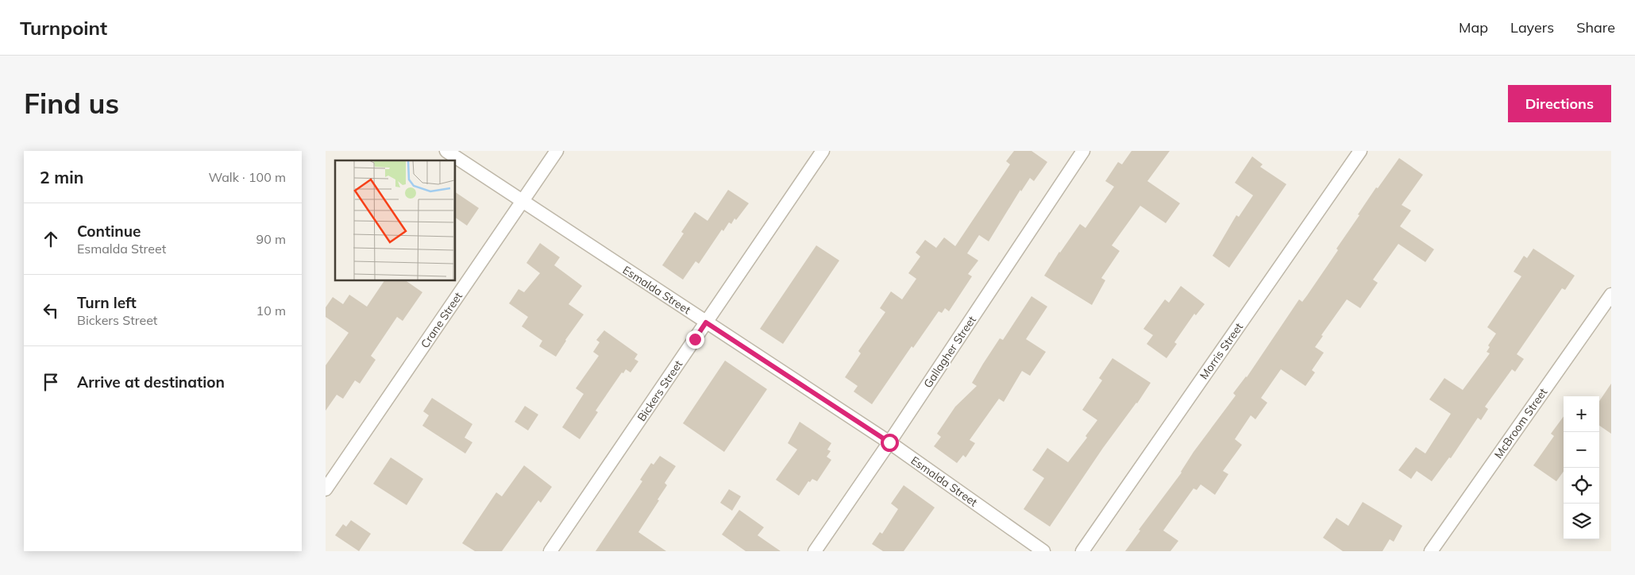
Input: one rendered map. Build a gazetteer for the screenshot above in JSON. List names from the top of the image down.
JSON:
{
  "streets": {
    "street": [
      "Esmalda Street",
      "Crane Street",
      "Morris Street",
      "Gallagher Street",
      "Bickers Street",
      "McBroom Street"
    ]
  },
  "crossings": [
    ["Esmalda Street", "Crane Street"],
    ["Esmalda Street", "Gallagher Street"],
    ["Esmalda Street", "Bickers Street"]
  ],
  "page": {
    "header": "Turnpoint",
    "nav": ["Map", "Layers", "Share"],
    "buttons": "Directions",
    "title": "Find us",
    "heading": ["2 min", "Walk · 100 m"],
    "list": [
      ["Continue", "Esmalda Street", "90 m"],
      ["Turn left", "Bickers Street", "10 m"],
      "Arrive at destination"
    ],
    "map_buttons": ["+", "−"]
  }
}
